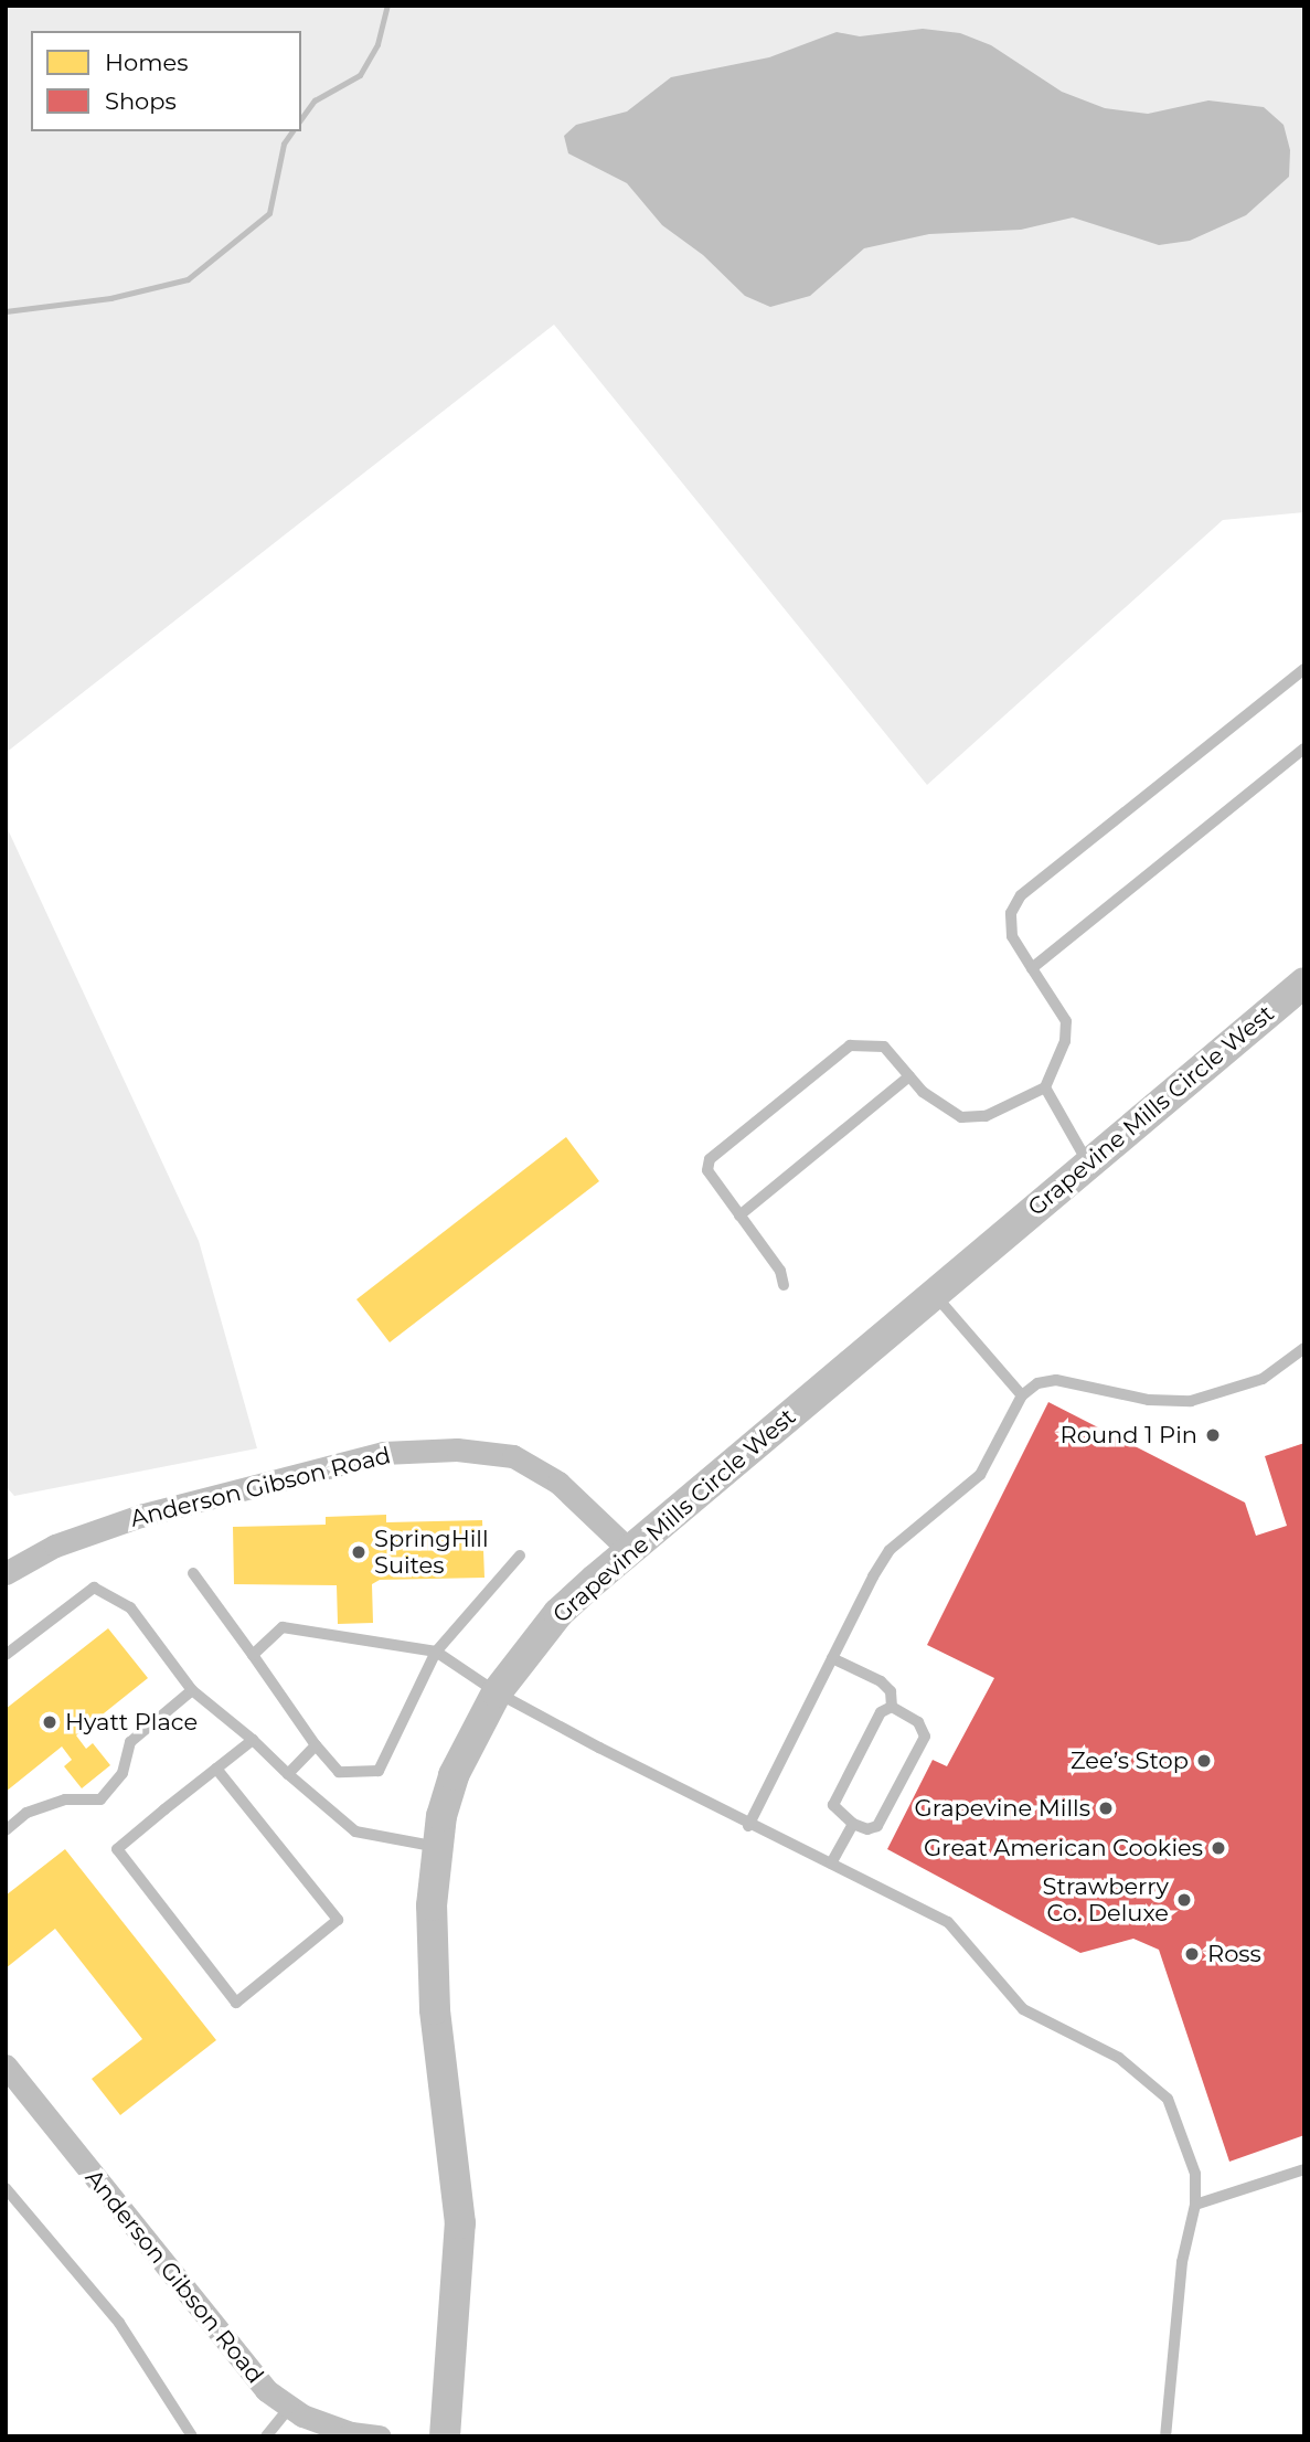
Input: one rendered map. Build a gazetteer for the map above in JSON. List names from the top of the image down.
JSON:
{
  "streets": {
    "street": ["Grapevine Mills Circle West", "Anderson Gibson Road"]
  },
  "crossings": [
    ["Grapevine Mills Circle West", "Anderson Gibson Road"]
  ],
  "places": [
    "Round 1 Pin",
    "SpringHill Suites",
    "Hyatt Place",
    "Zee’s Stop",
    "Grapevine Mills",
    "Great American Cookies",
    "Strawberry Co. Deluxe",
    "Ross"
  ],
  "legend": ["Homes", "Shops"]
}
